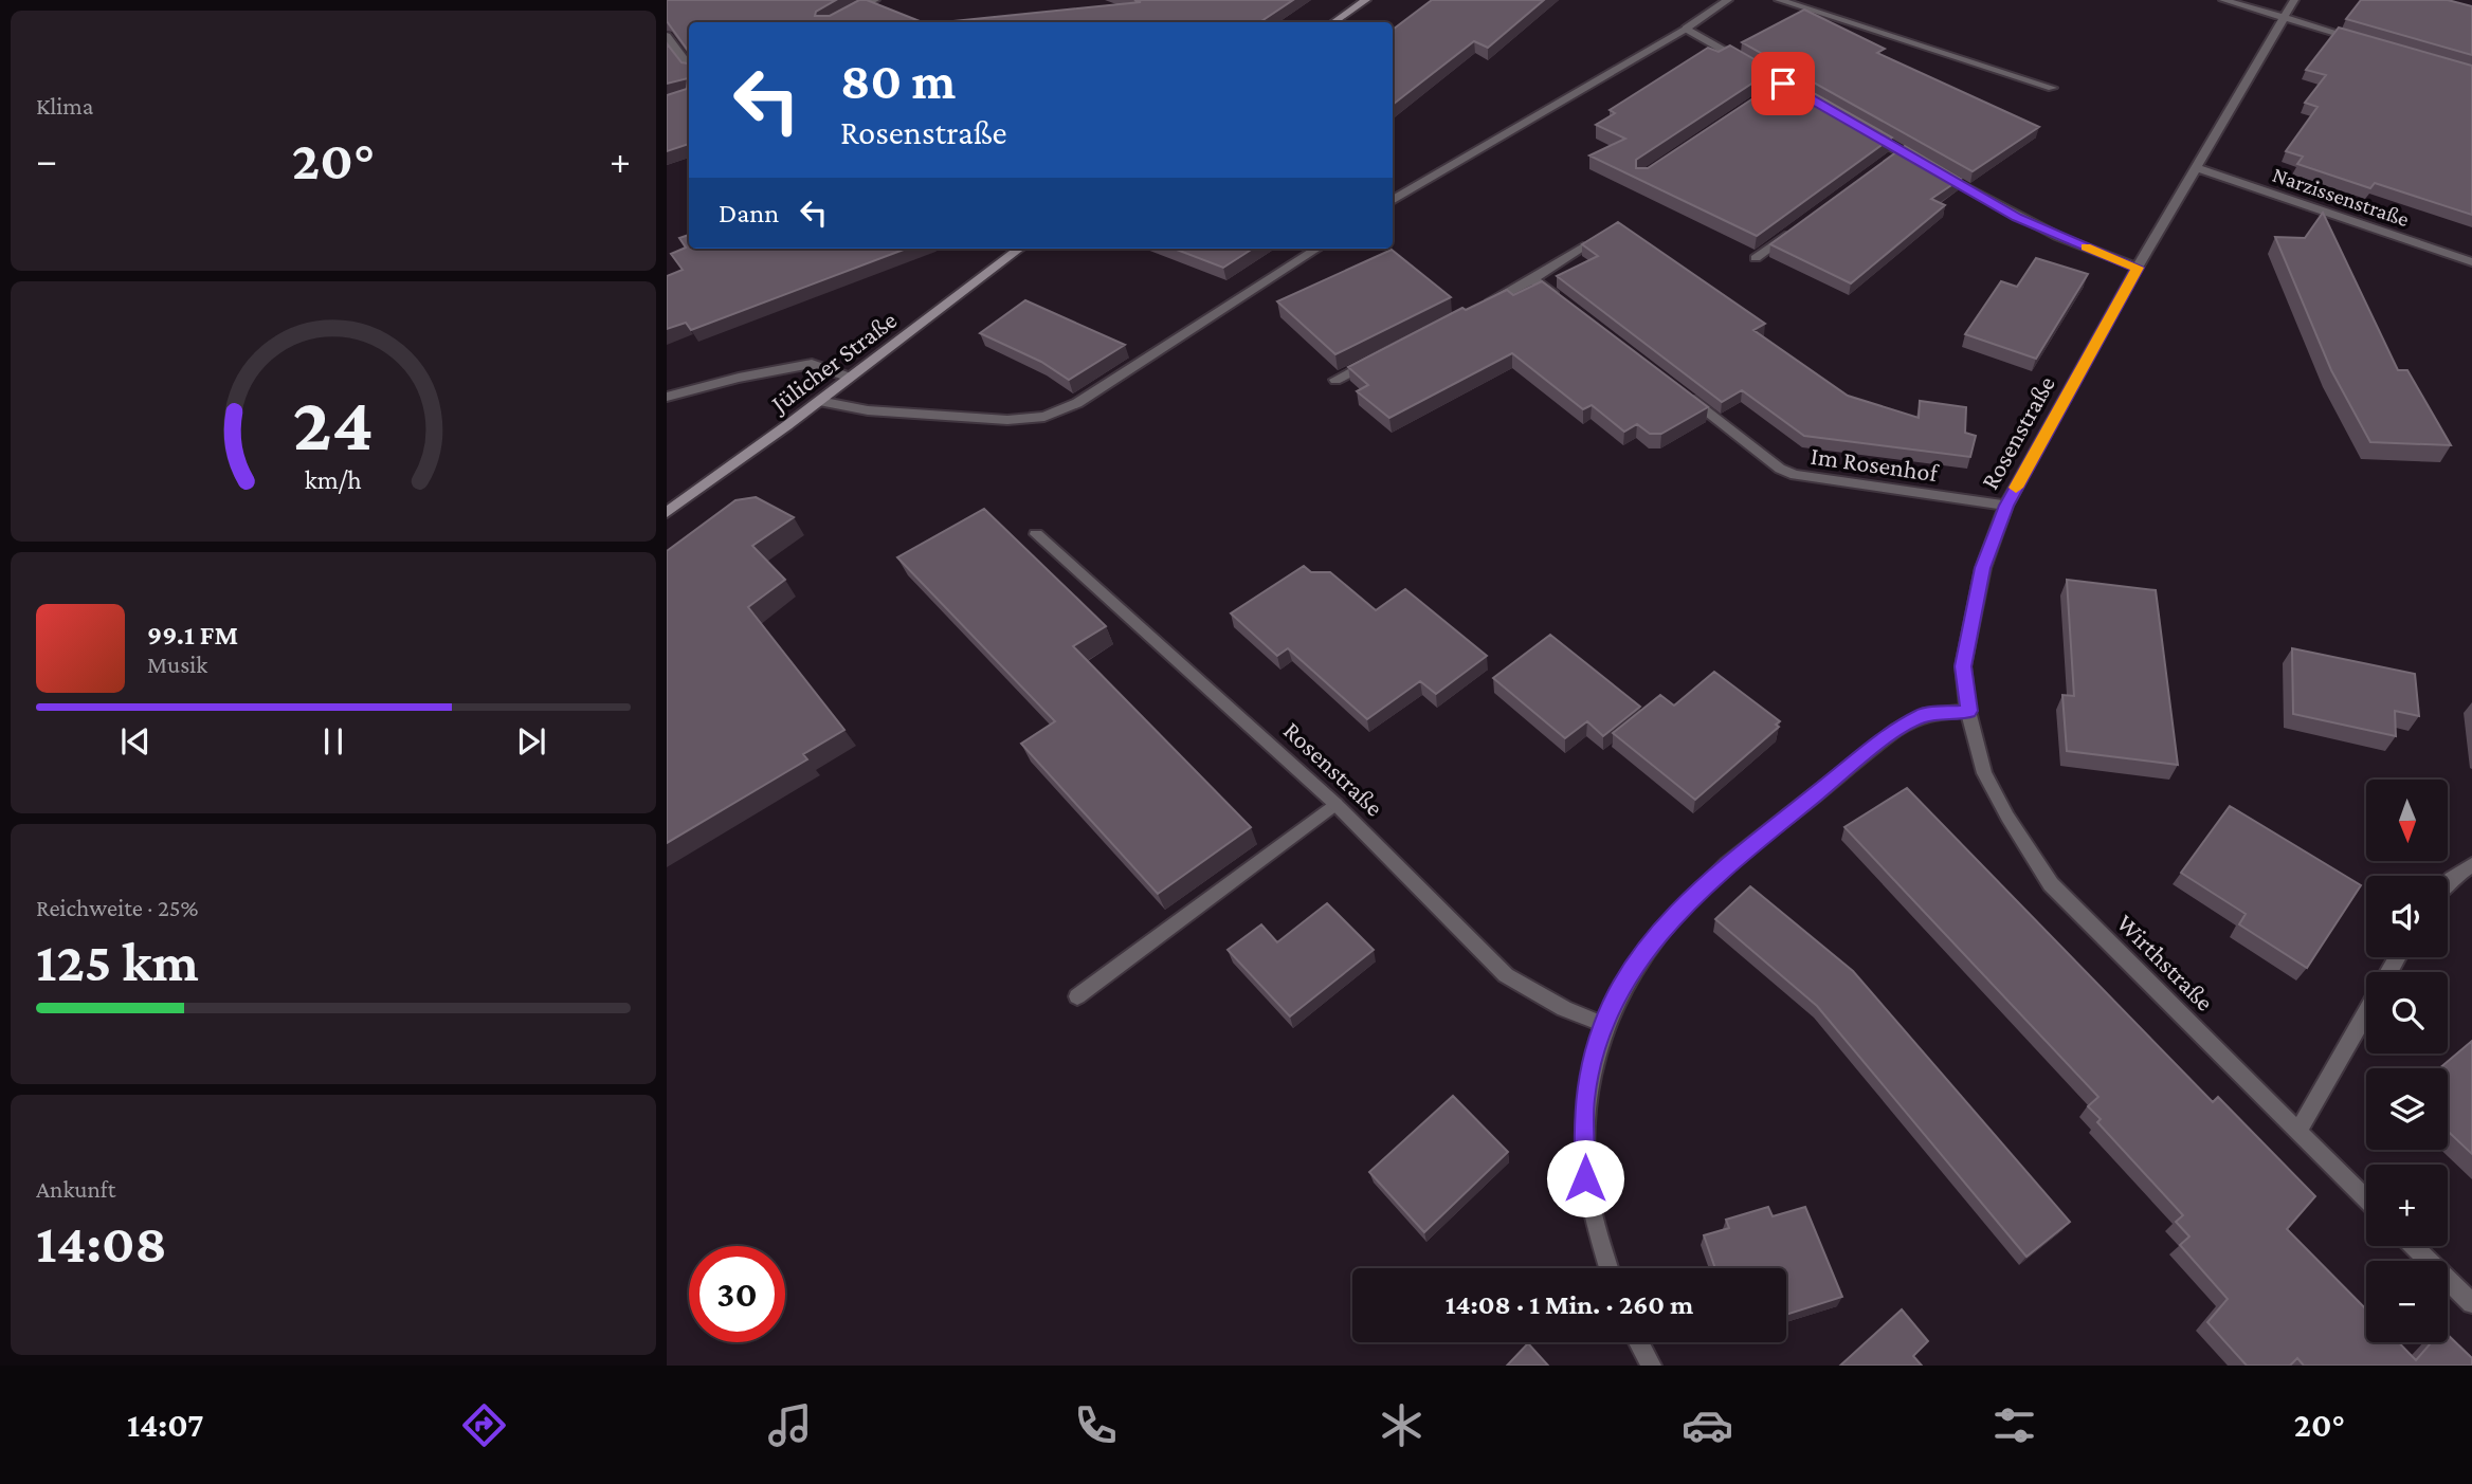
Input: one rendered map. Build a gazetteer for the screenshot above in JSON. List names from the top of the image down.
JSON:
{
  "streets": {
    "main road": ["Jülicher Straße"],
    "street": [
      "Narzissenstraße",
      "Rosenstraße",
      "Im Rosenhof",
      "Wirthstraße"
    ]
  },
  "crossings": [
    ["Narzissenstraße", "Rosenstraße"],
    ["Rosenstraße", "Im Rosenhof"],
    ["Rosenstraße", "Wirthstraße"]
  ],
  "north": "bottom",
  "page": {
    "tile": [
      "Klima",
      ["Reichweite · 25%", "125 km"],
      ["Ankunft", "14:08"]
    ],
    "turn": ["80 m", "Rosenstraße"],
    "heat": ["−", "20°", "+"],
    "then": "Dann",
    "song": ["99.1 FM", "Musik"],
    "map_buttons": ["+", "−"],
    "limit": "30",
    "trip": "14:08 · 1 Min. · 260 m",
    "tabs": ["14:07", "20°"],
    "gauge": ["24", "km/h"]
  }
}
